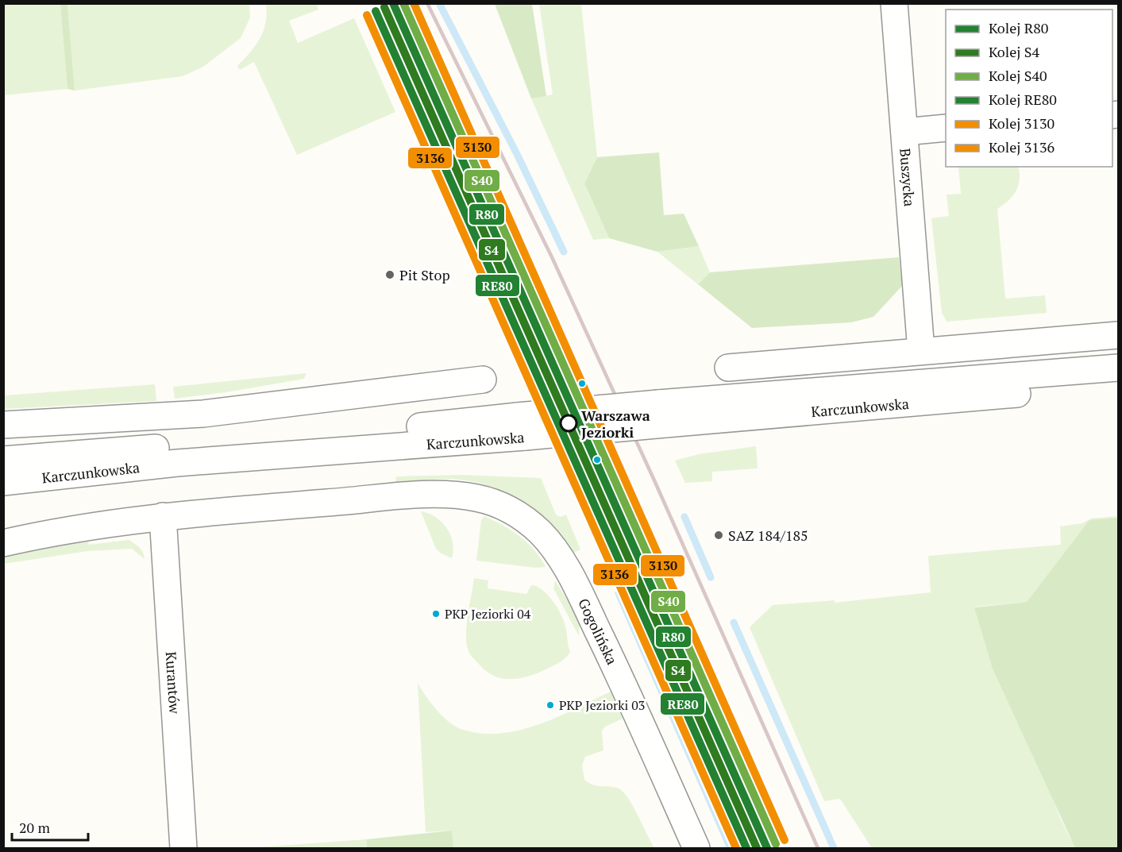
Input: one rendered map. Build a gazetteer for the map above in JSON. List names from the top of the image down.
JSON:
{
  "streets": {
    "street": [
      "Buszycka",
      "Karczunkowska",
      "Gogolińska",
      "Kurantów"
    ]
  },
  "crossings": [
    ["Gogolińska", "Kurantów"]
  ],
  "places": [
    "Pit Stop",
    "Warszawa Jeziorki",
    "SAZ 184/185",
    "PKP Jeziorki 04",
    "PKP Jeziorki 03"
  ],
  "lines": [
    "rail line R80",
    "rail line S40",
    "rail line 3130",
    "rail line S4",
    "rail line RE80",
    "rail line 3136"
  ],
  "legend": [
    "Kolej R80",
    "Kolej S4",
    "Kolej S40",
    "Kolej RE80",
    "Kolej 3130",
    "Kolej 3136"
  ],
  "scale_bar": "20 m"
}
